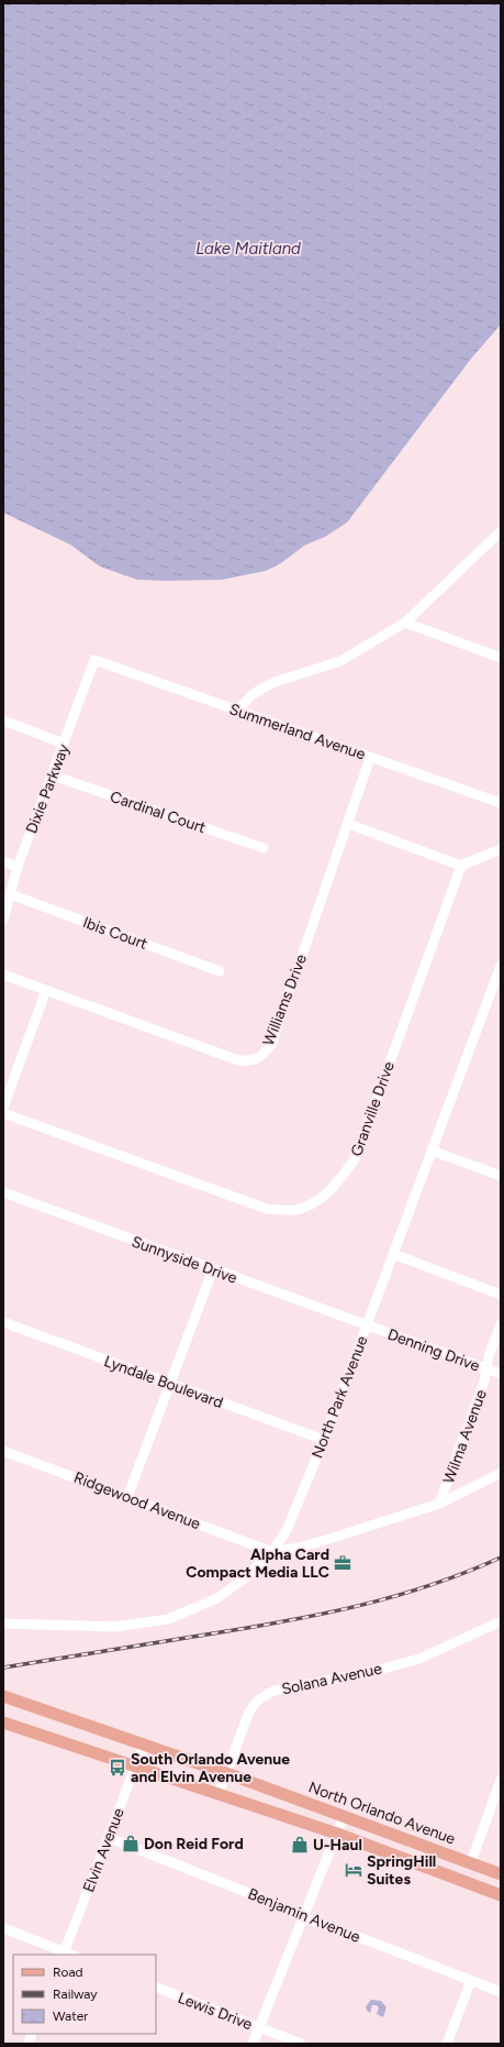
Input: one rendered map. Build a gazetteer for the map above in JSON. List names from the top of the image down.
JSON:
{
  "streets": {
    "main road": ["North Orlando Avenue"],
    "street": [
      "Summerland Avenue",
      "Dixie Parkway",
      "Cardinal Court",
      "Ibis Court",
      "Williams Drive",
      "Granville Drive",
      "Sunnyside Drive",
      "Denning Drive",
      "Lyndale Boulevard",
      "North Park Avenue",
      "Wilma Avenue",
      "Ridgewood Avenue",
      "Solana Avenue",
      "Elvin Avenue",
      "Benjamin Avenue",
      "Lewis Drive"
    ]
  },
  "crossings": [
    ["Summerland Avenue", "Dixie Parkway"],
    ["Summerland Avenue", "Williams Drive"],
    ["Dixie Parkway", "Cardinal Court"],
    ["Dixie Parkway", "Ibis Court"],
    ["Sunnyside Drive", "Denning Drive"],
    ["Sunnyside Drive", "North Park Avenue"],
    ["Denning Drive", "North Park Avenue"],
    ["Denning Drive", "Wilma Avenue"],
    ["Lyndale Boulevard", "North Park Avenue"],
    ["North Park Avenue", "Ridgewood Avenue"],
    ["Solana Avenue", "North Orlando Avenue"],
    ["North Orlando Avenue", "Elvin Avenue"],
    ["Elvin Avenue", "Benjamin Avenue"]
  ],
  "water": ["Lake Maitland"],
  "places": {
    "office": ["Alpha Card Compact Media LLC"],
    "bus stop": ["South Orlando Avenue and Elvin Avenue"],
    "shop": ["Don Reid Ford", "U-Haul"],
    "hotel": ["SpringHill Suites"]
  },
  "legend": ["Road", "Railway", "Water"]
}
